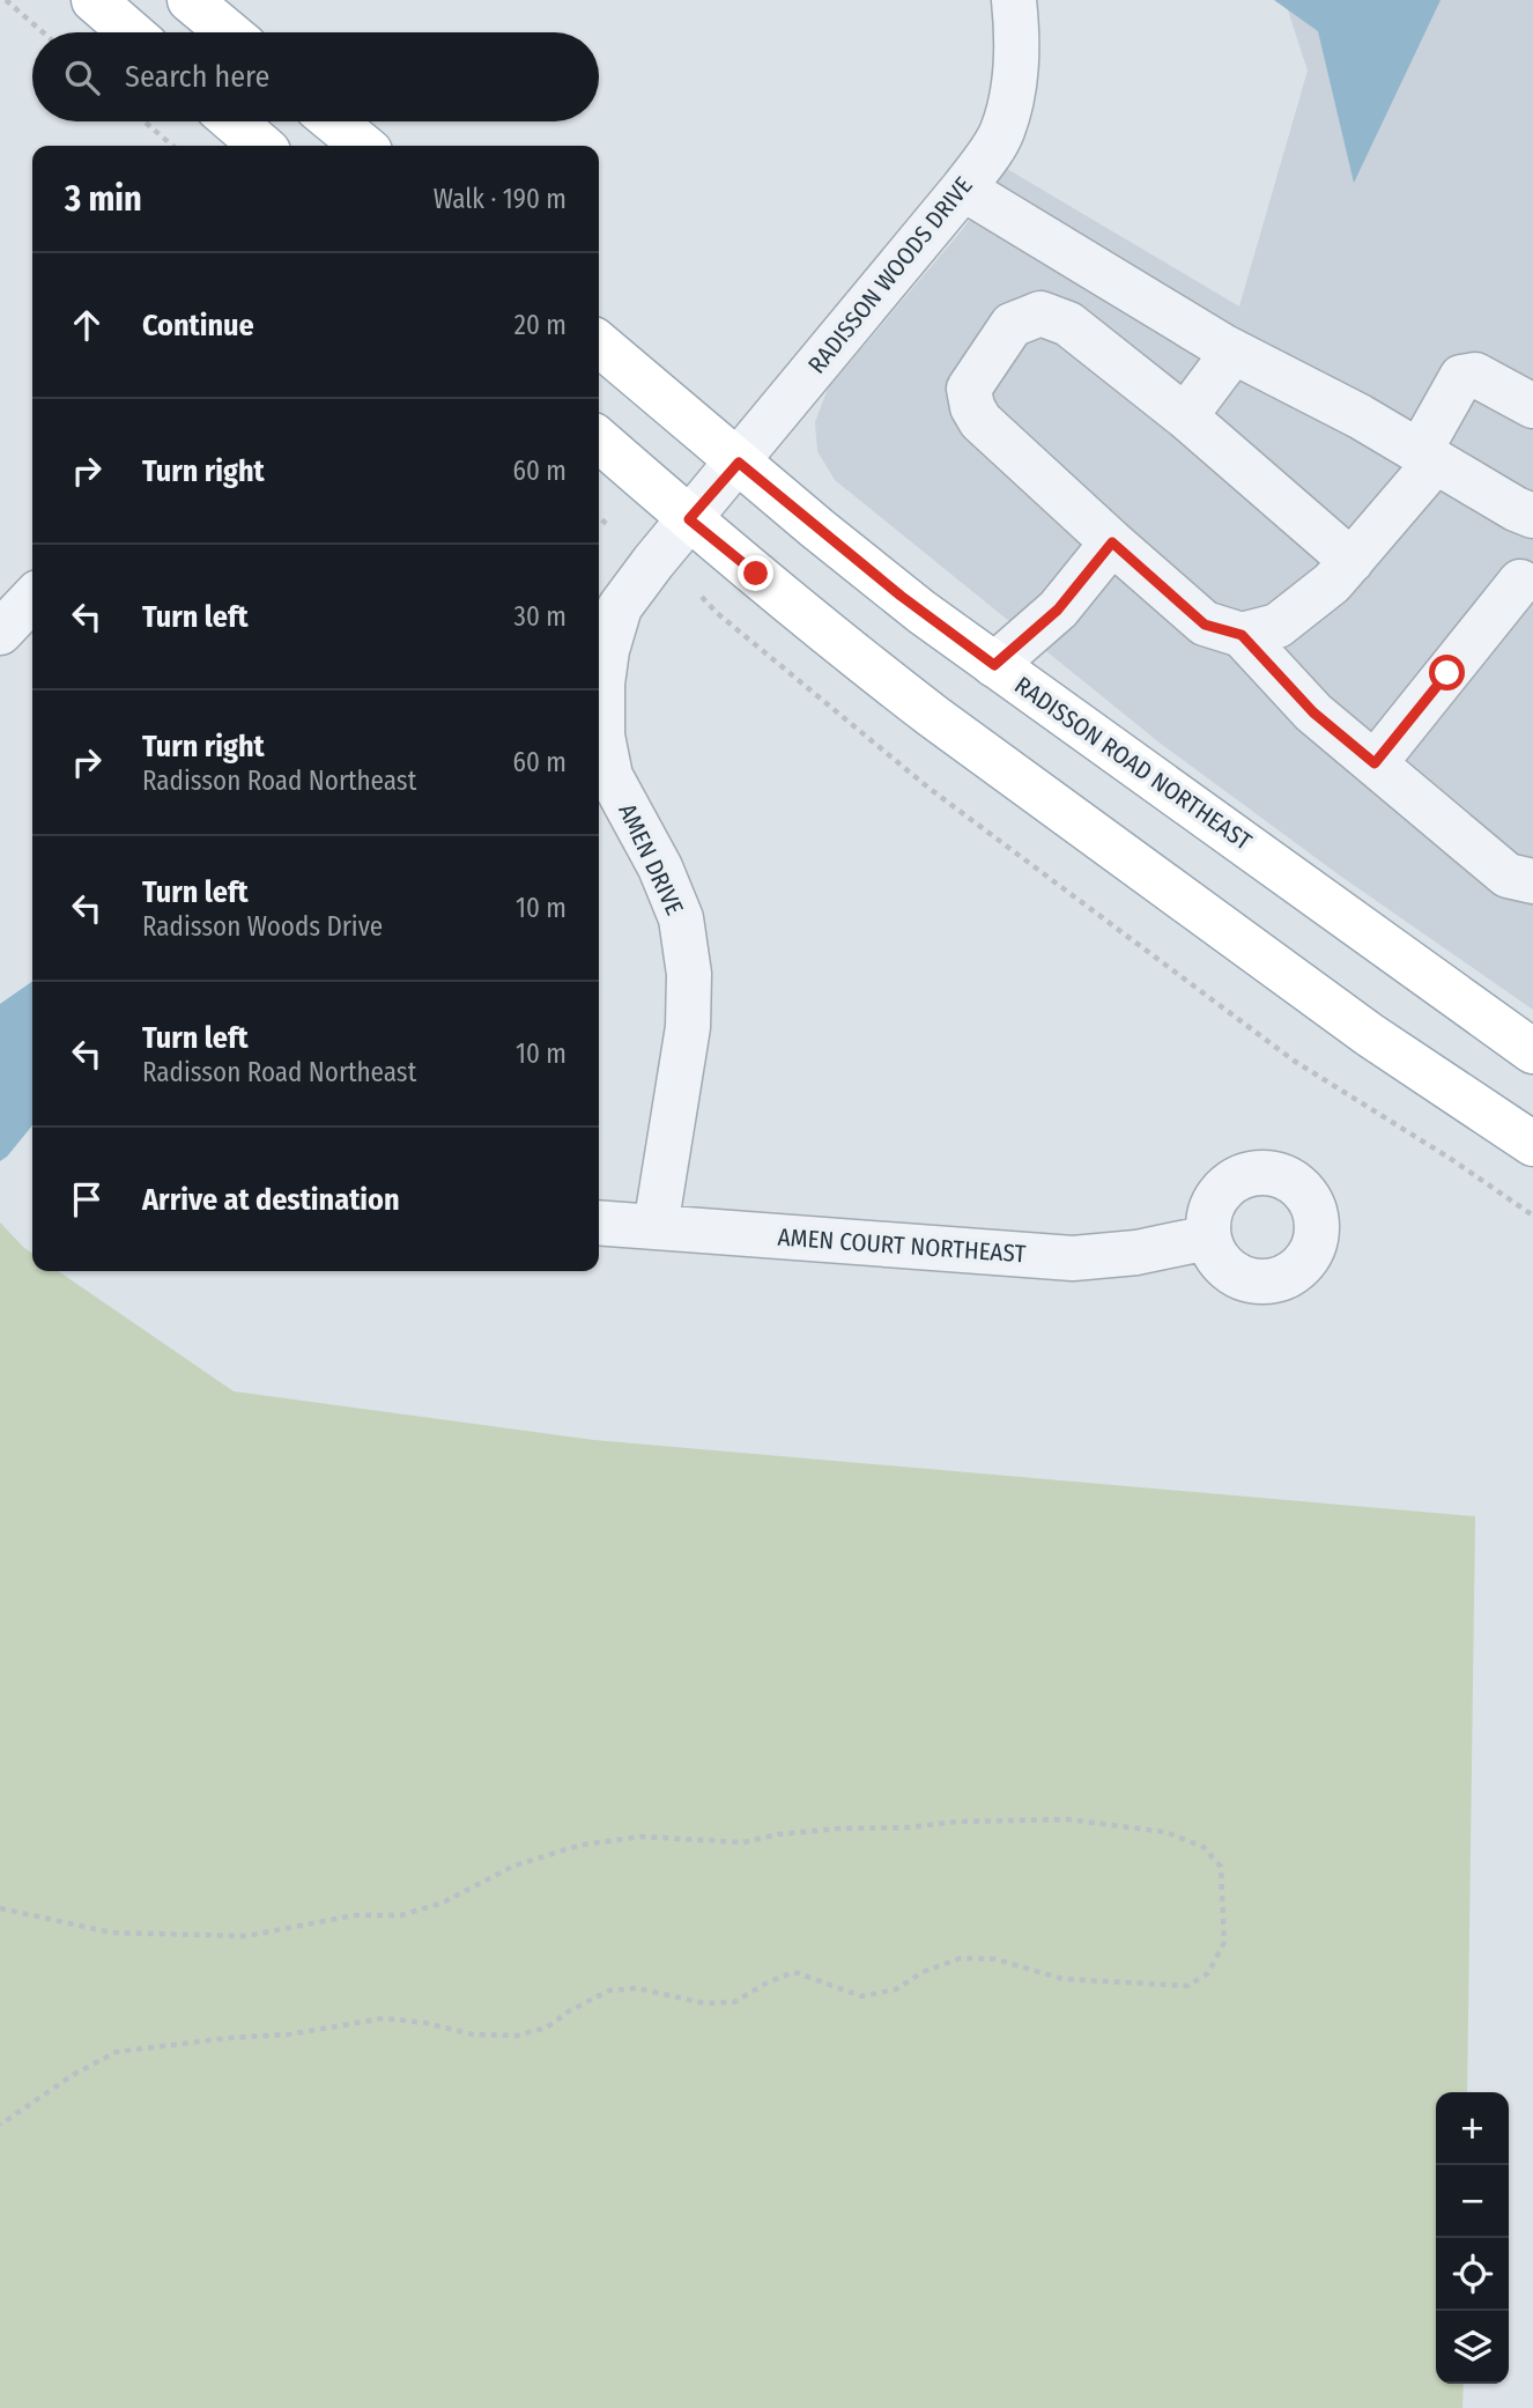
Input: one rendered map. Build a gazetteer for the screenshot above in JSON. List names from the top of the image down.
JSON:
{
  "streets": {
    "main road": ["RADISSON ROAD NORTHEAST"],
    "street": ["RADISSON WOODS DRIVE", "AMEN DRIVE", "AMEN COURT NORTHEAST"]
  },
  "crossings": [
    ["RADISSON WOODS DRIVE", "RADISSON ROAD NORTHEAST"],
    ["RADISSON WOODS DRIVE", "AMEN DRIVE"],
    ["AMEN DRIVE", "AMEN COURT NORTHEAST"]
  ],
  "page": {
    "search": "Search here",
    "heading": ["3 min", "Walk · 190 m"],
    "list": [
      ["Continue", "20 m"],
      ["Turn right", "60 m"],
      ["Turn left", "30 m"],
      ["Turn right", "Radisson Road Northeast", "60 m"],
      ["Turn left", "Radisson Woods Drive", "10 m"],
      ["Turn left", "Radisson Road Northeast", "10 m"],
      "Arrive at destination"
    ],
    "map_buttons": ["+", "−"]
  }
}
